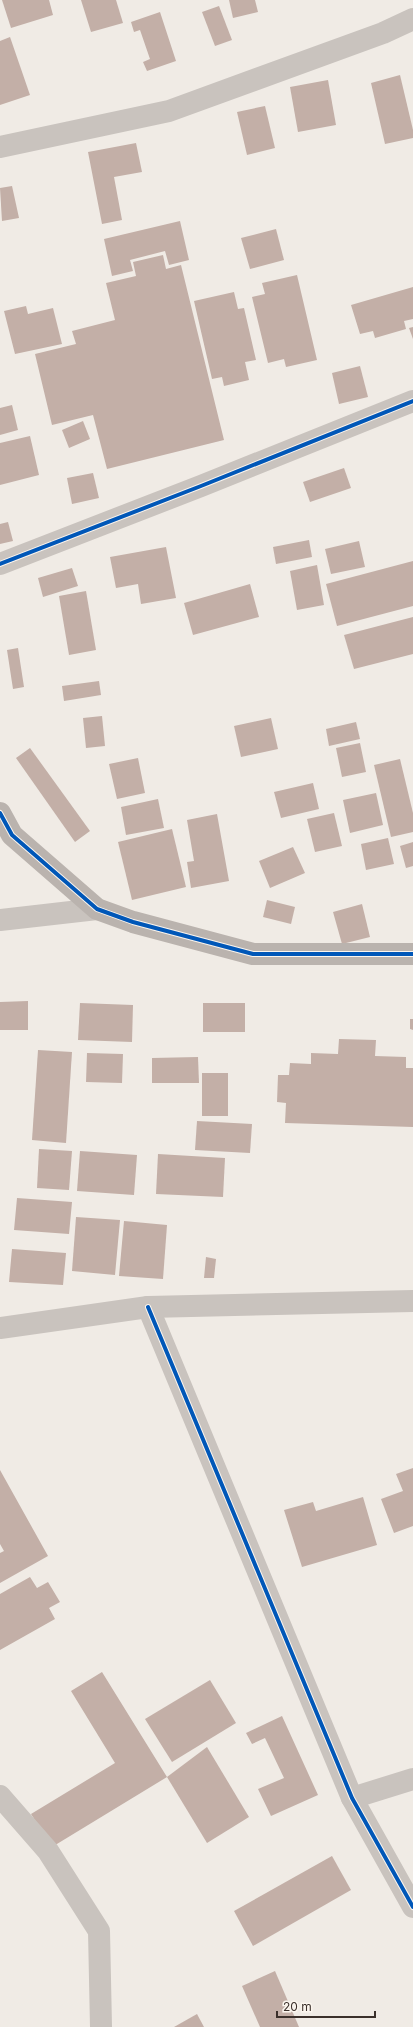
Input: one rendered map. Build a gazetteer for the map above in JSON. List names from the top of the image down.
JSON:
{
  "scale_bar": "20 m"
}
